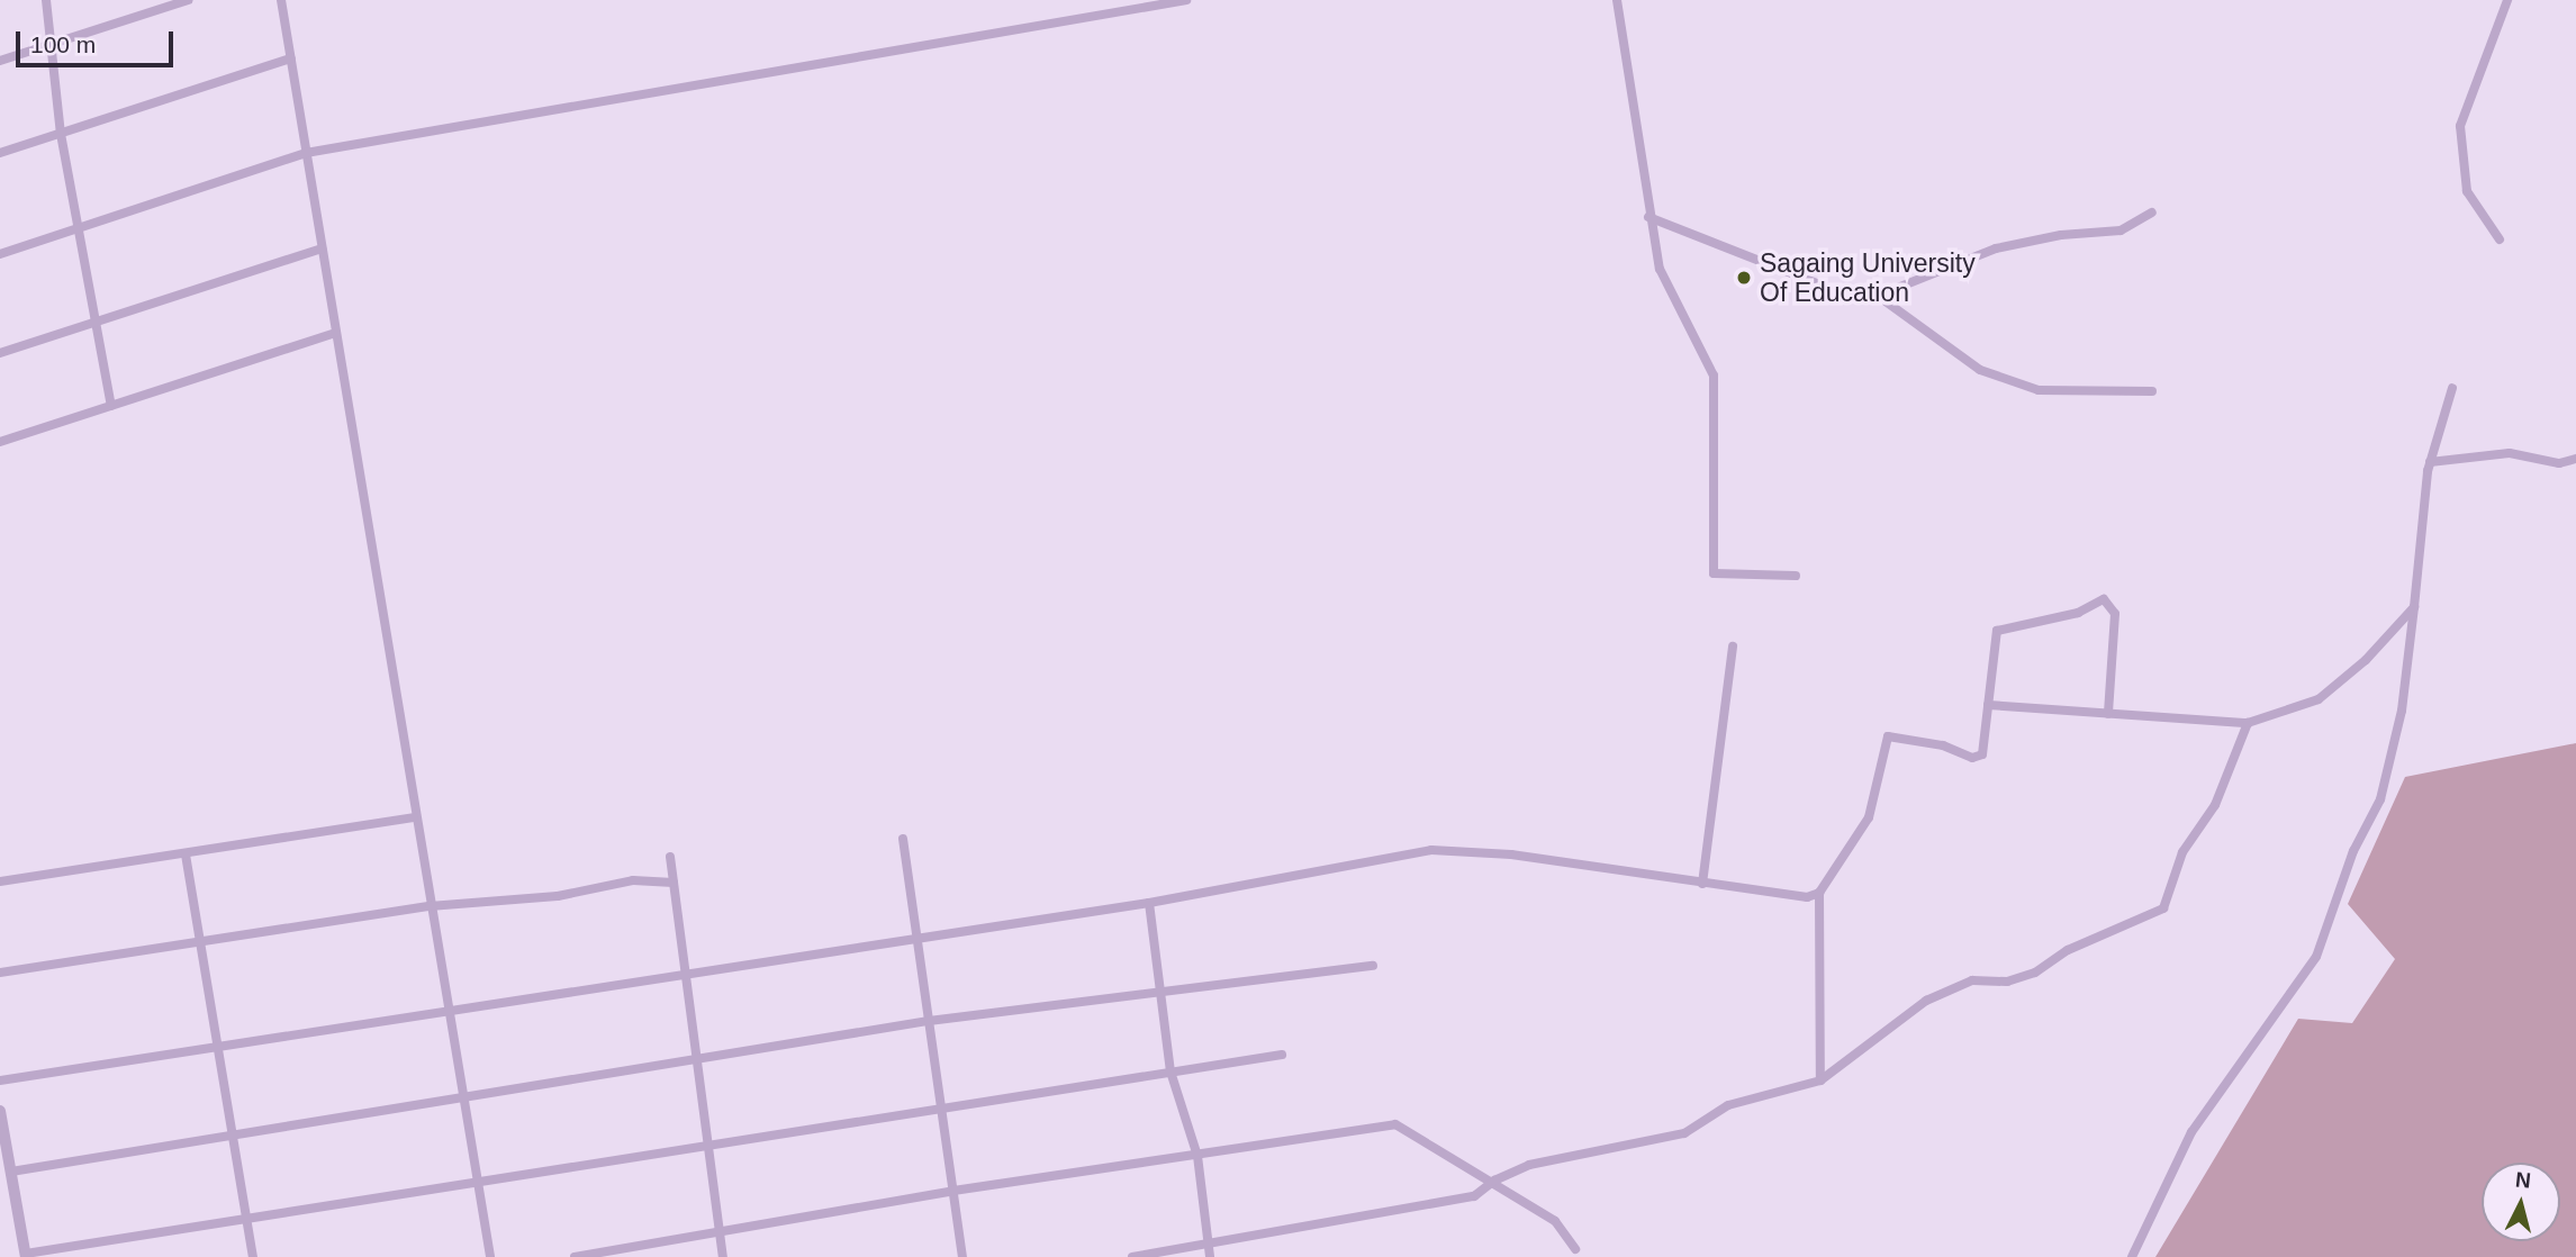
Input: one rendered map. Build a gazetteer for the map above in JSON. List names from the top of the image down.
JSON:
{
  "places": ["Sagaing University Of Education"],
  "scale_bar": "100 m",
  "north": "top"
}
